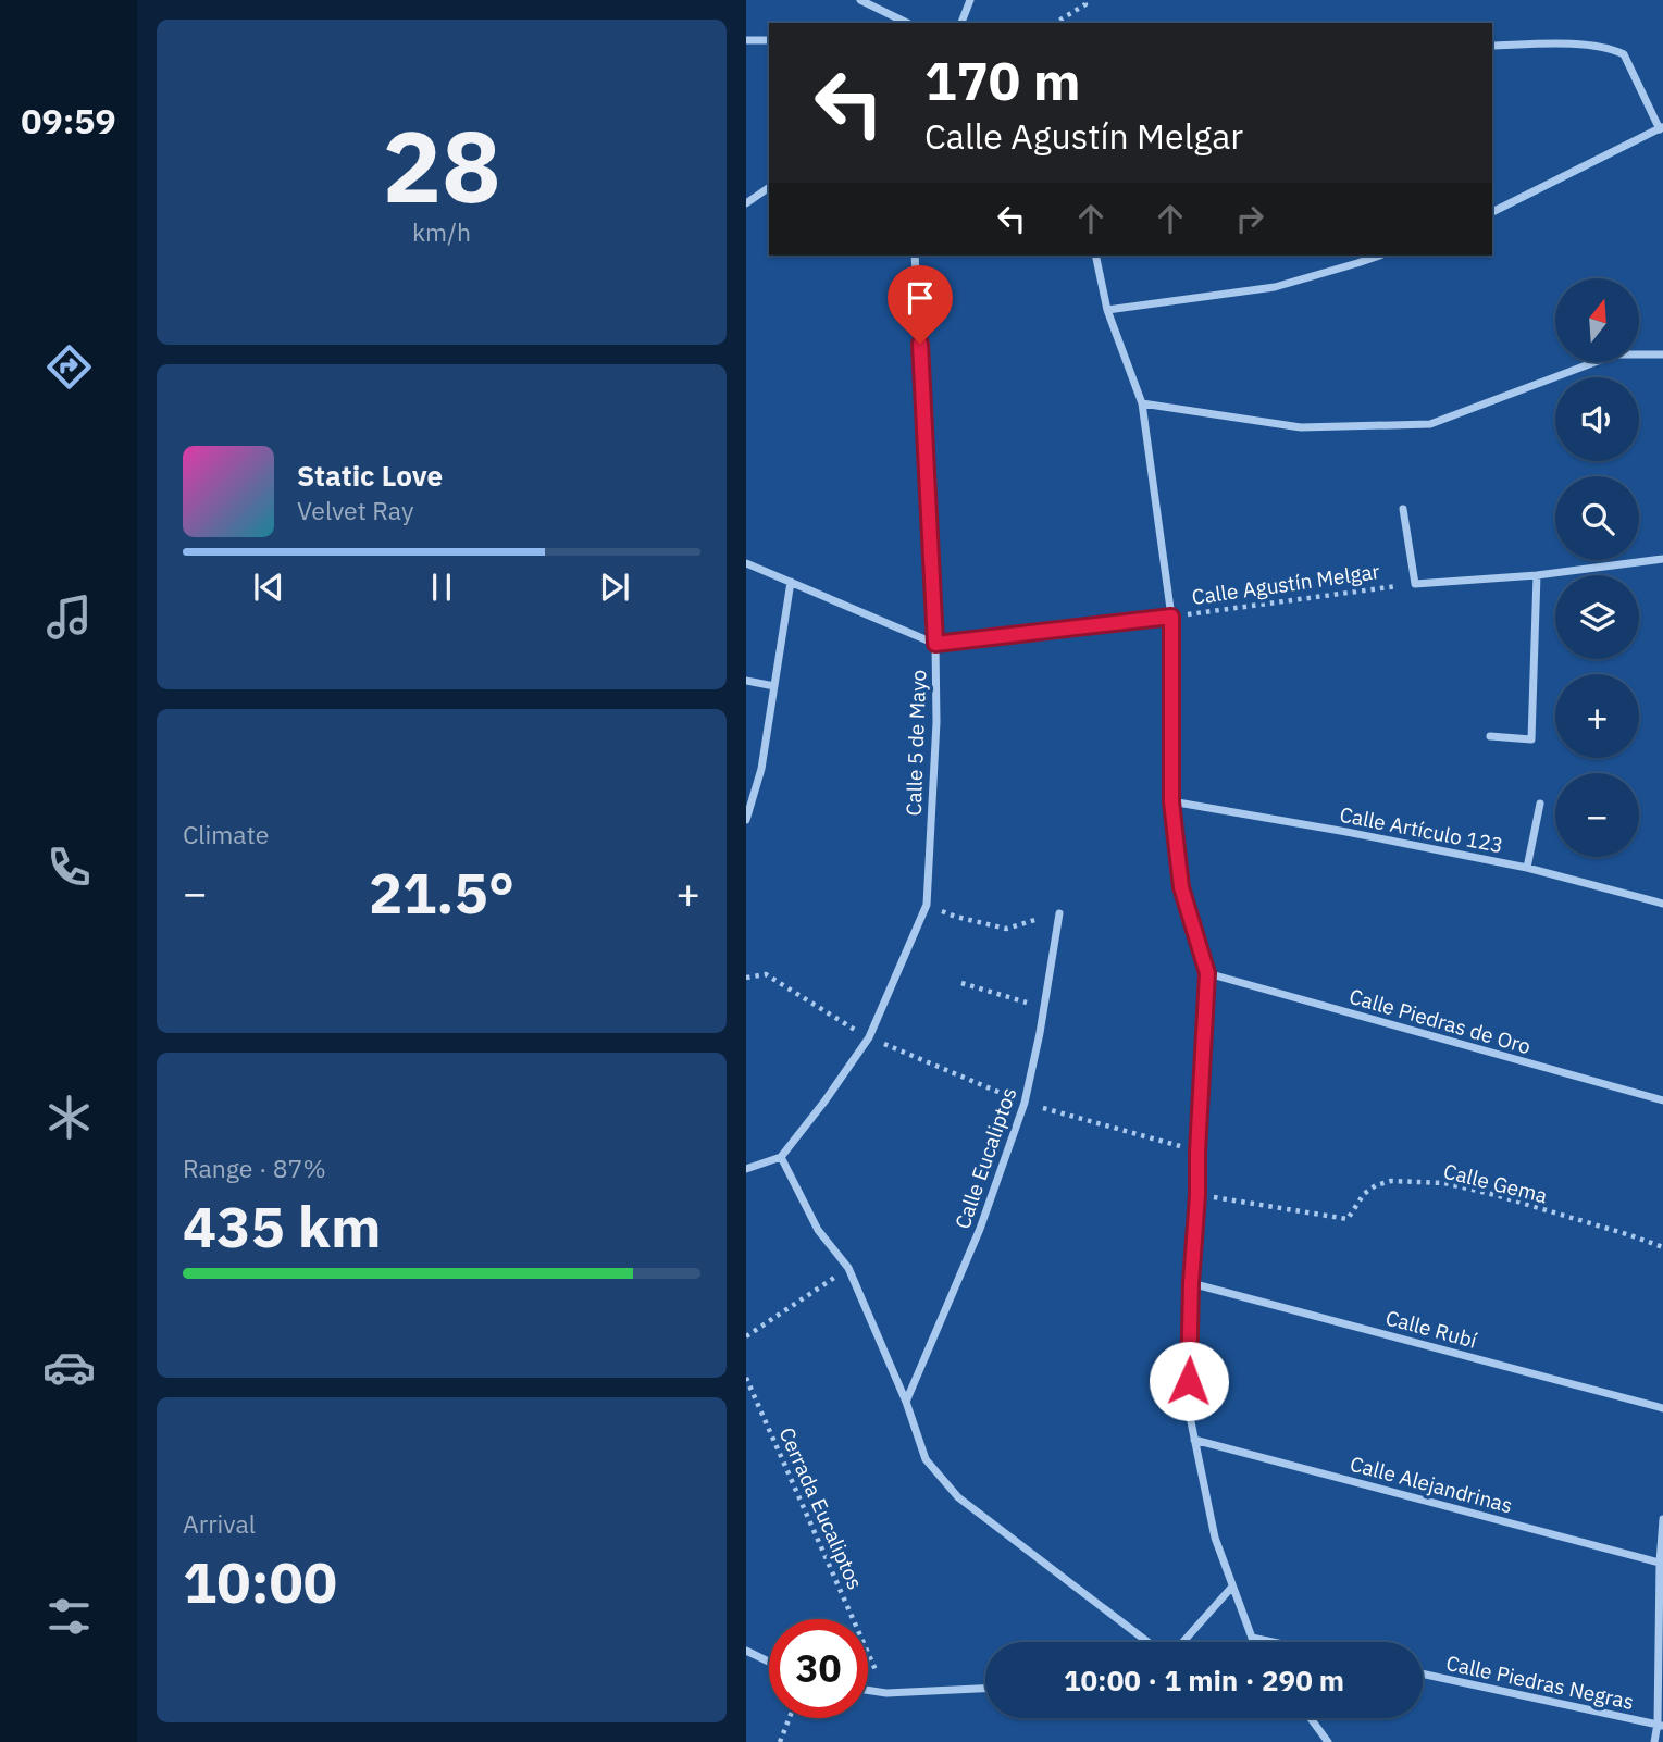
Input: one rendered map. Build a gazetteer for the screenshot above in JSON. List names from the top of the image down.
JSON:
{
  "streets": {
    "street": [
      "Calle Agustín Melgar",
      "Calle 5 de Mayo",
      "Calle Artículo 123",
      "Calle Piedras de Oro",
      "Calle Eucaliptos",
      "Calle Rubí",
      "Calle Alejandrinas",
      "Calle Piedras Negras"
    ],
    "path": ["Calle Gema", "Cerrada Eucaliptos"]
  },
  "crossings": [
    ["Calle Agustín Melgar", "Calle 5 de Mayo"]
  ],
  "north": "top",
  "page": {
    "tabs": "09:59",
    "tile": [
      ["28", "km/h"],
      "Climate",
      ["Range · 87%", "435 km"],
      ["Arrival", "10:00"]
    ],
    "turn": ["170 m", "Calle Agustín Melgar"],
    "map_buttons": ["+", "−"],
    "song": ["Static Love", "Velvet Ray"],
    "heat": ["−", "21.5°", "+"],
    "limit": "30",
    "trip": "10:00 · 1 min · 290 m"
  }
}
